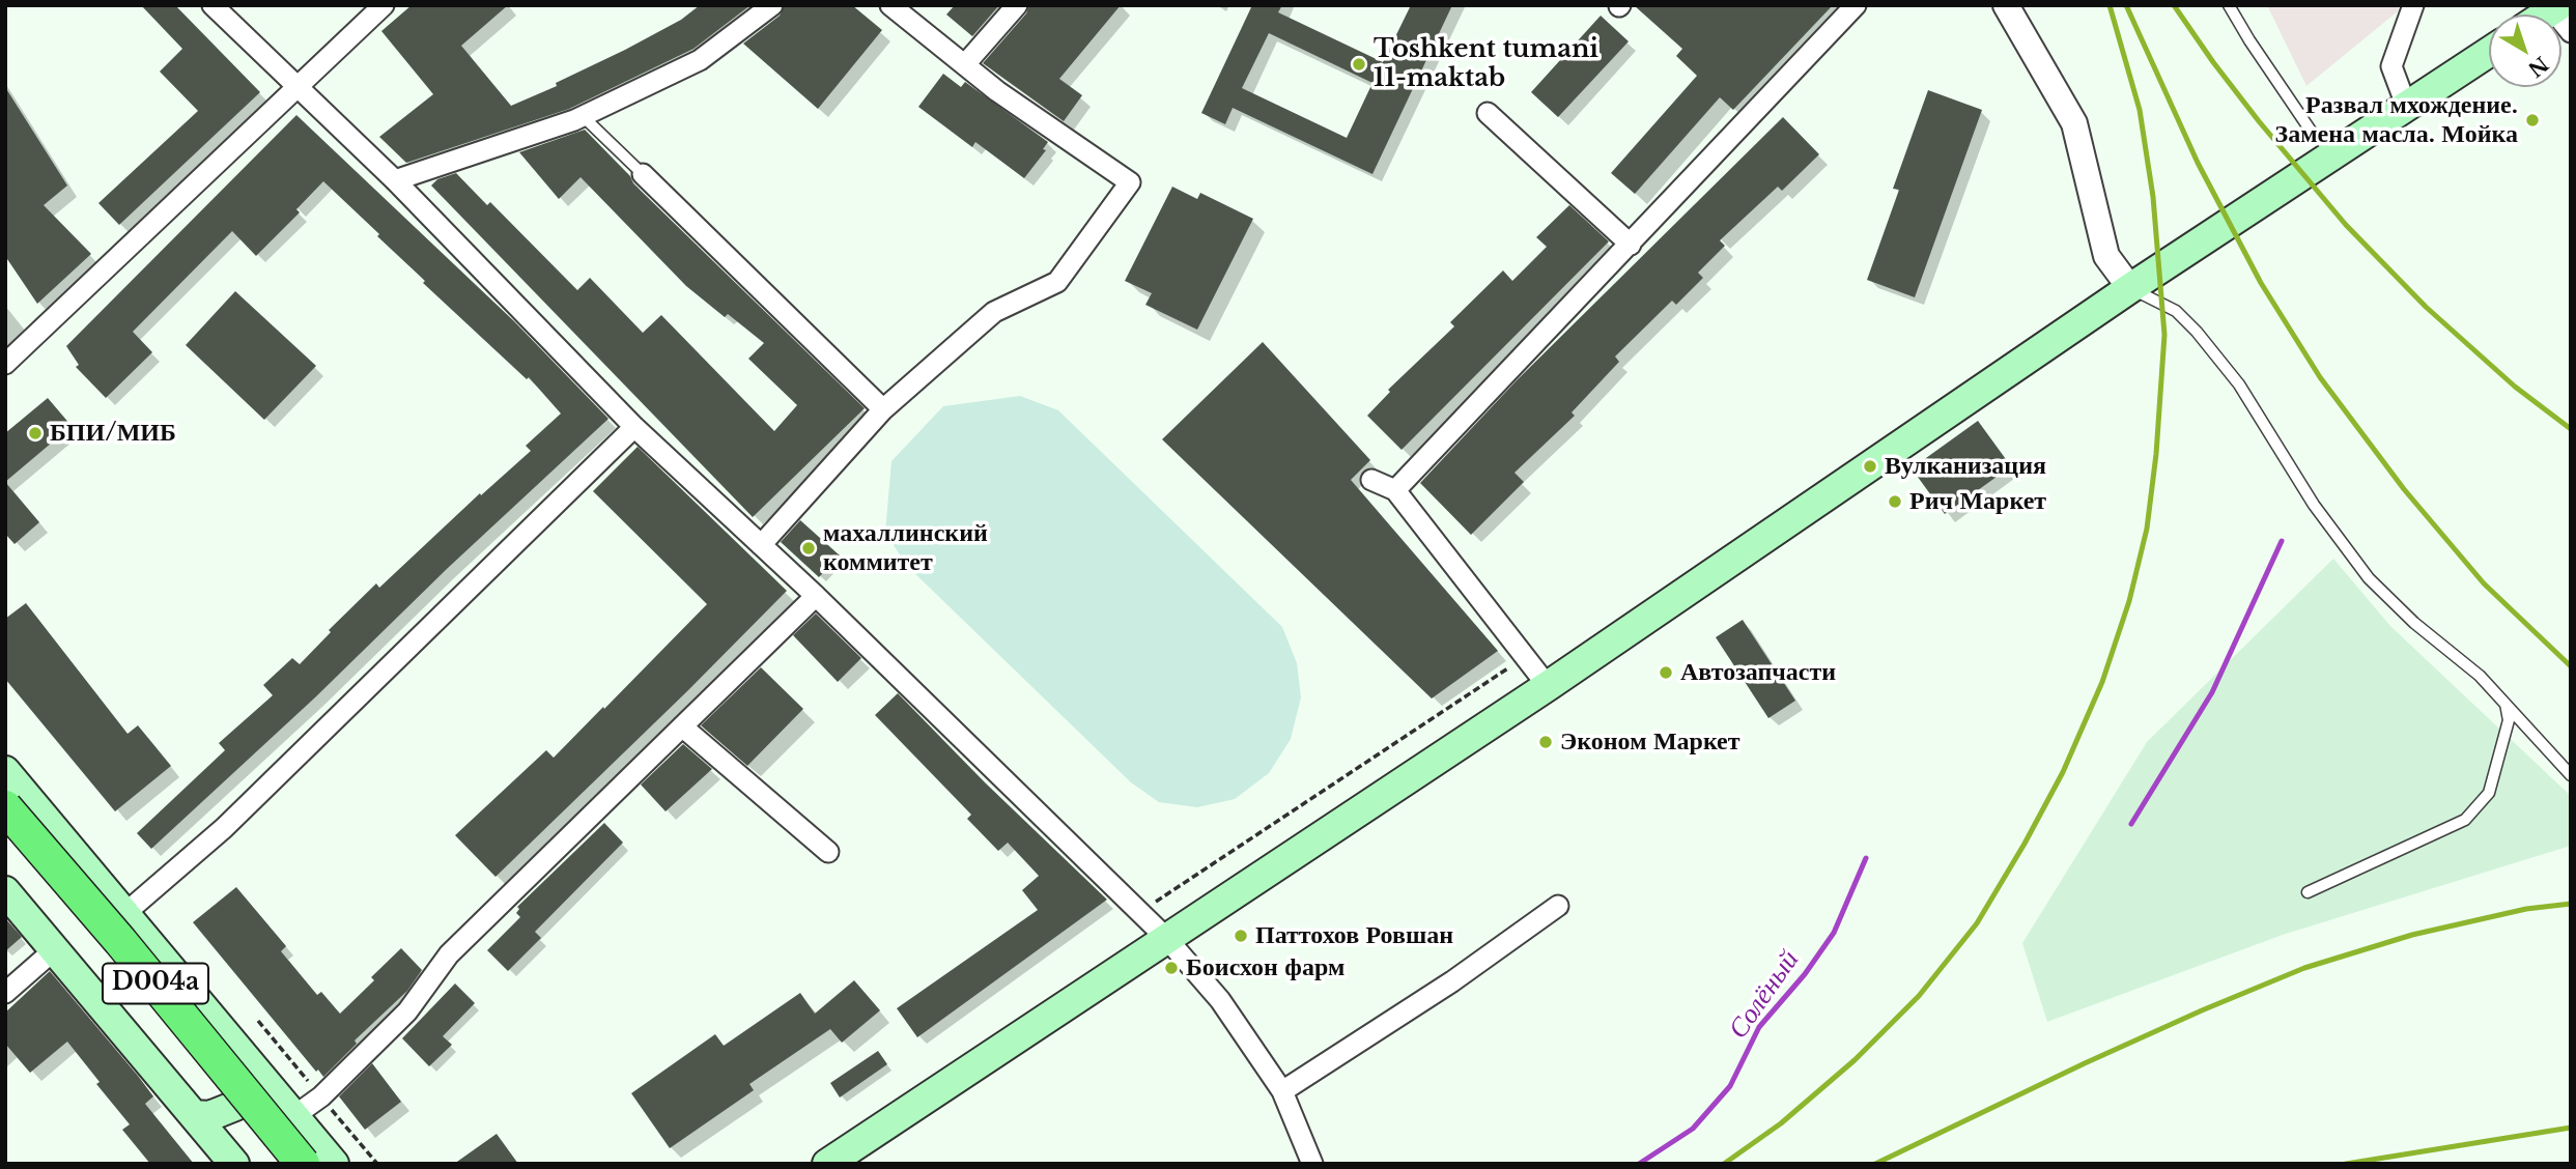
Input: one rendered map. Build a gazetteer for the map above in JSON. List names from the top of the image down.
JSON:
{
  "streets": {
    "main road": ["D004a"]
  },
  "water": ["Солёный"],
  "places": [
    "Toshkent tumani 11-maktab",
    "Развал мхождение. Замена масла. Мойка",
    "БПИ/МИБ",
    "Вулканизация",
    "Рич Маркет",
    "махаллинский коммитет",
    "Автозапчасти",
    "Эконом Маркет",
    "Паттохов Ровшан",
    "Боисхон фарм"
  ],
  "north": "bottom right"
}
